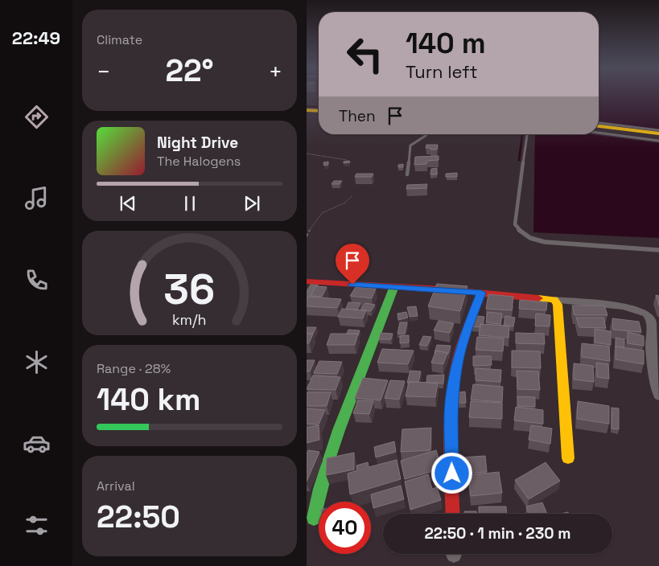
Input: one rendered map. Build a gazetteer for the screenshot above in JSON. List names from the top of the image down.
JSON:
{
  "page": {
    "tabs": "22:49",
    "tile": [
      "Climate",
      ["Range · 28%", "140 km"],
      ["Arrival", "22:50"]
    ],
    "turn": ["140 m", "Turn left"],
    "heat": ["−", "22°", "+"],
    "then": "Then",
    "song": ["Night Drive", "The Halogens"],
    "limit": "40",
    "trip": "22:50 · 1 min · 230 m",
    "gauge": ["36", "km/h"]
  }
}
